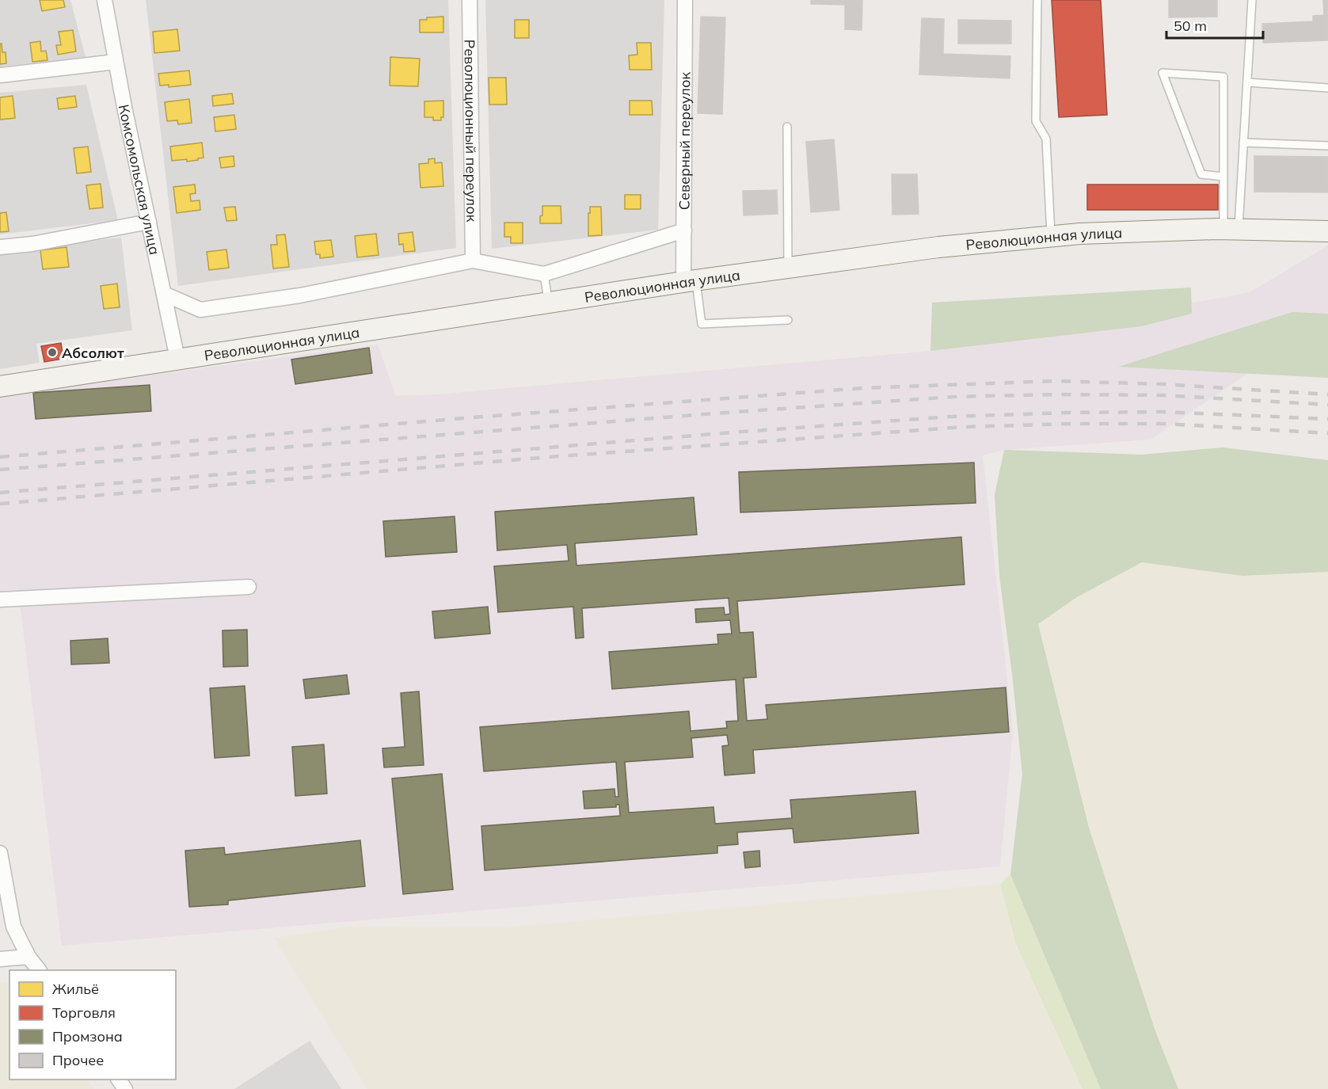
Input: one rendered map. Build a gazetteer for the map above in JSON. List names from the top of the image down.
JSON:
{
  "streets": {
    "main road": ["Революционная улица"],
    "street": ["Революционный переулок", "Северный переулок", "Комсомольская улица"]
  },
  "crossings": [
    ["Северный переулок", "Революционная улица"],
    ["Комсомольская улица", "Революционная улица"]
  ],
  "places": ["Абсолют"],
  "legend": [
    "Жильё",
    "Торговля",
    "Промзона",
    "Прочее"
  ],
  "scale_bar": "50 m"
}
